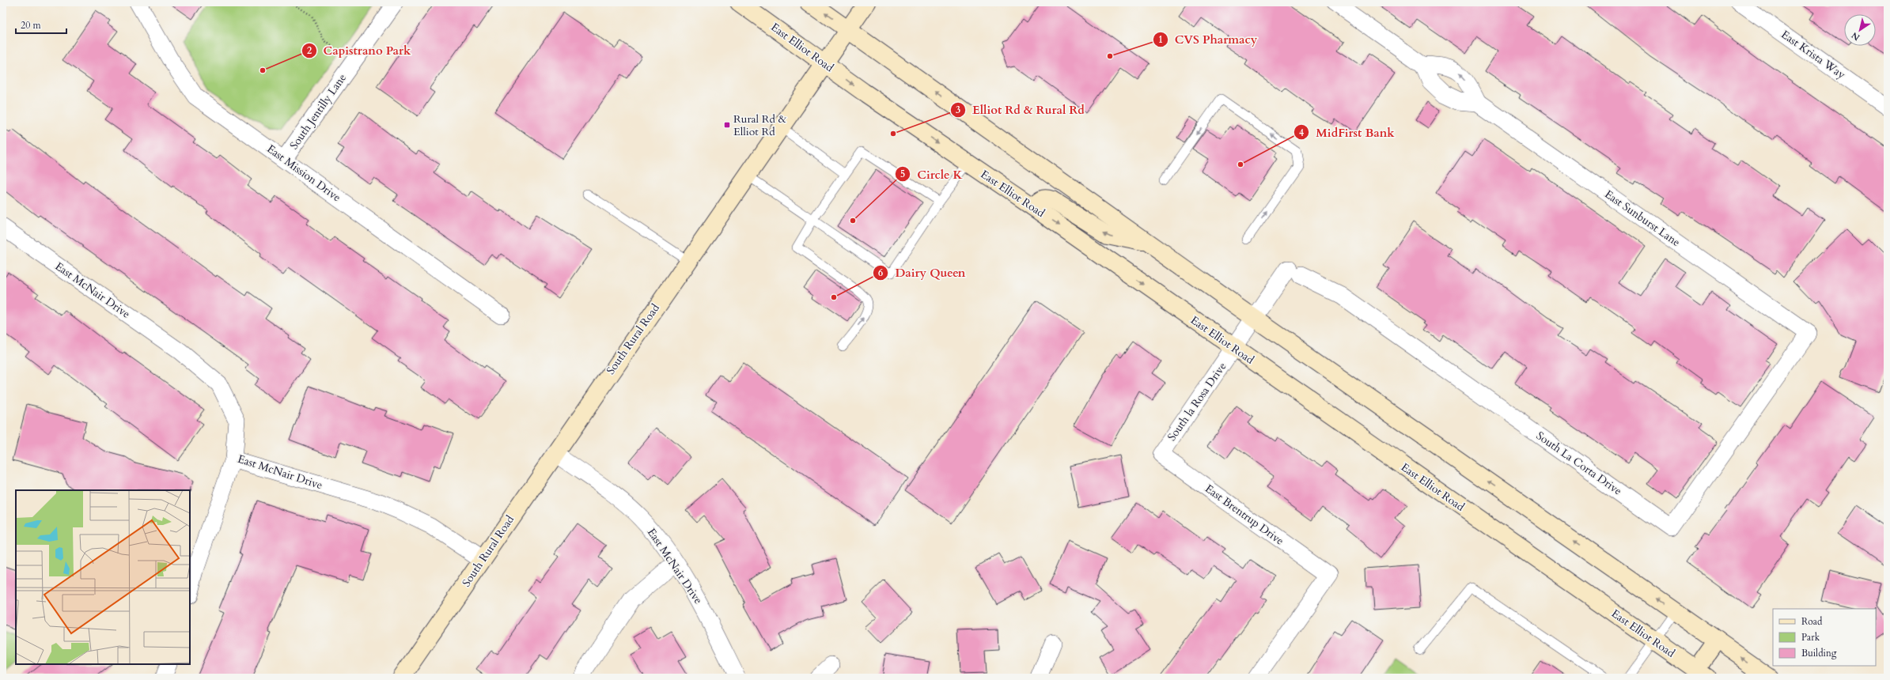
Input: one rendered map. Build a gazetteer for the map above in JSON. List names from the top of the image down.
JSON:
{
  "streets": {
    "main road": ["East Elliot Road", "South Rural Road"],
    "street": [
      "East Krista Way",
      "South Jentilly Lane",
      "East Mission Drive",
      "East Sunburst Lane",
      "East McNair Drive",
      "South la Rosa Drive",
      "South La Corta Drive",
      "East Brentrup Drive"
    ]
  },
  "crossings": [
    ["East Elliot Road", "South Rural Road"],
    ["East Elliot Road", "South la Rosa Drive"],
    ["South Jentilly Lane", "East Mission Drive"],
    ["East Sunburst Lane", "South La Corta Drive"],
    ["East McNair Drive", "South Rural Road"],
    ["South la Rosa Drive", "South La Corta Drive"],
    ["South la Rosa Drive", "East Brentrup Drive"]
  ],
  "places": {
    "other": [
      "CVS Pharmacy",
      "Capistrano Park",
      "Elliot Rd & Rural Rd",
      "MidFirst Bank",
      "Circle K",
      "Dairy Queen"
    ],
    "transit": ["Rural Rd & Elliot Rd"]
  },
  "legend": ["Road", "Park", "Building"],
  "scale_bar": "20 m",
  "north": "bottom left"
}
